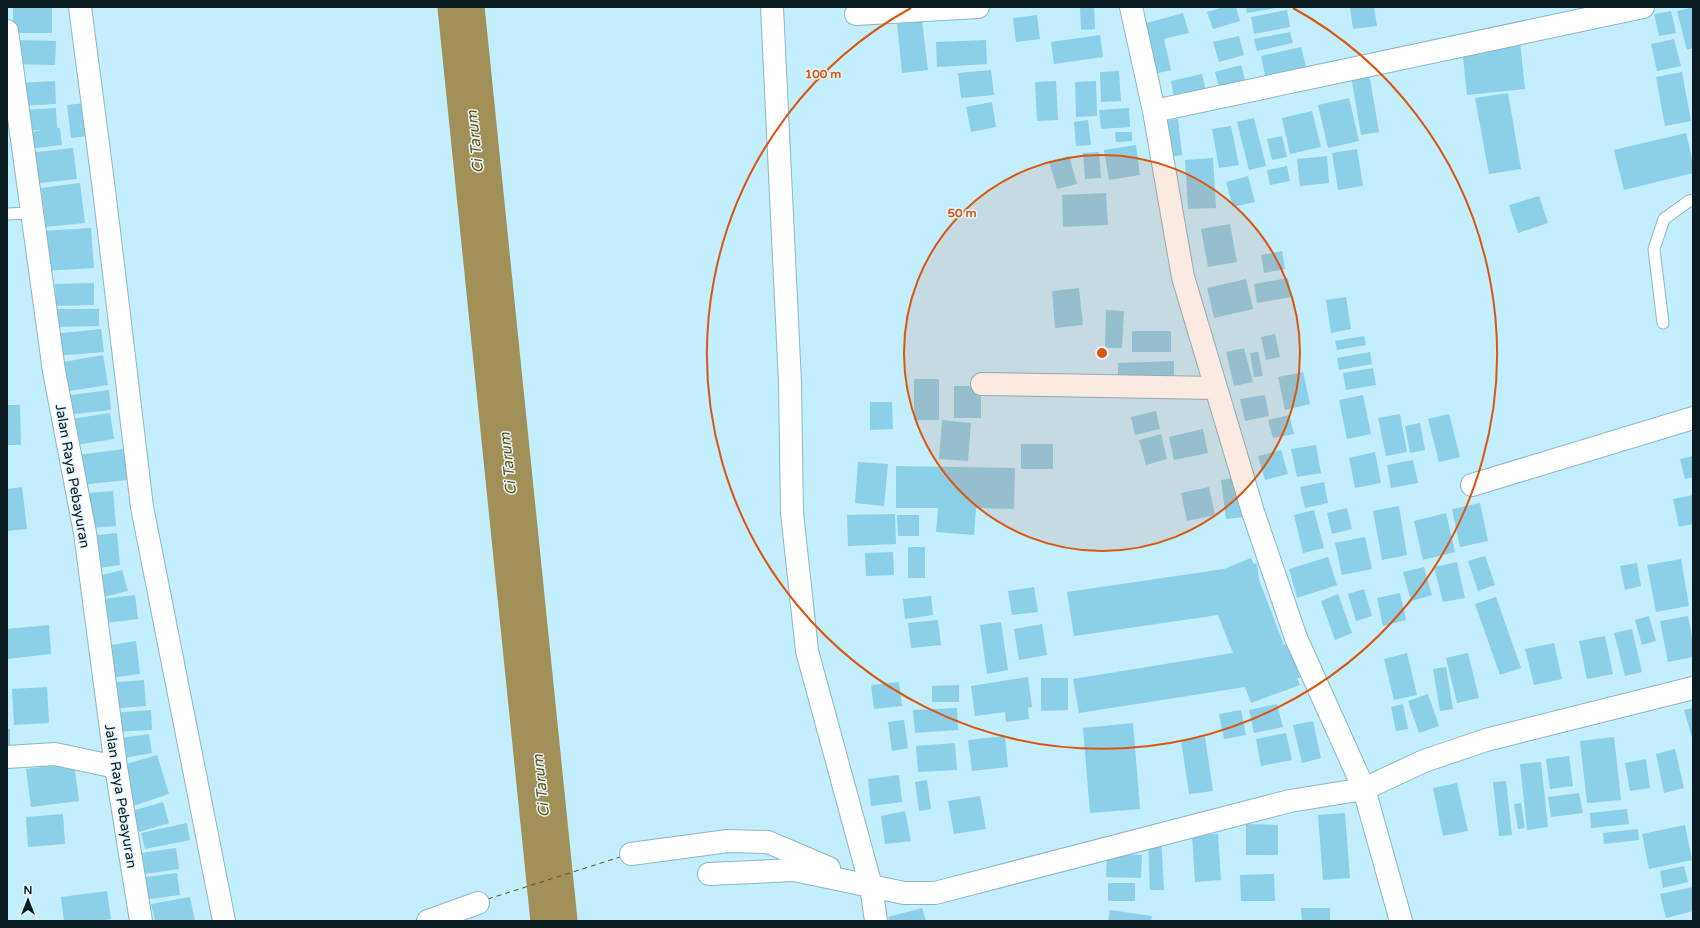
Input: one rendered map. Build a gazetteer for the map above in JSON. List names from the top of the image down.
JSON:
{
  "streets": {
    "street": ["Jalan Raya Pebayuran"]
  },
  "water": ["Ci Tarum"],
  "north": "top",
  "rings": ["100 m", "50 m"]
}
